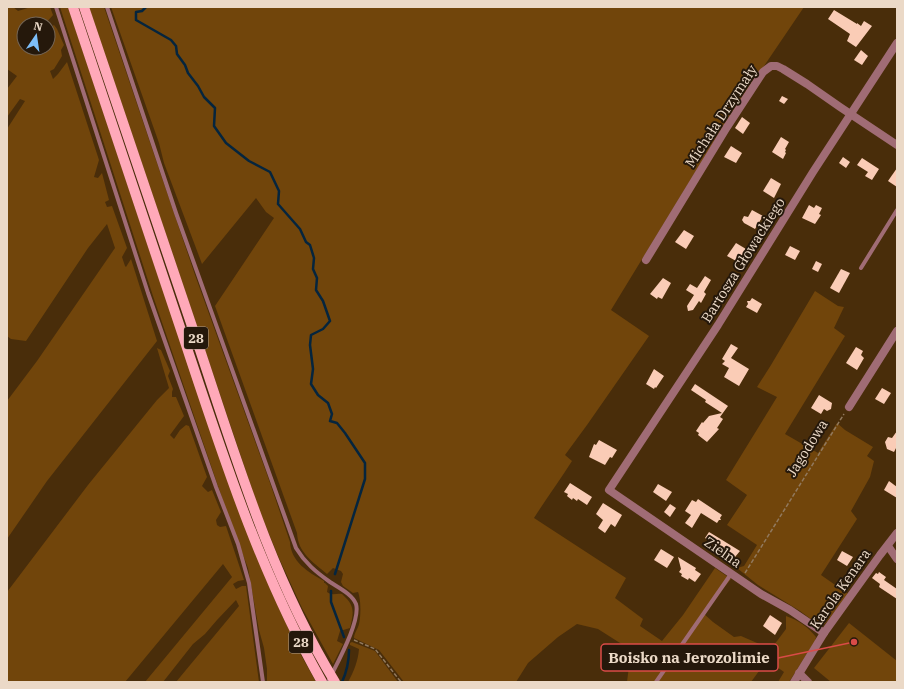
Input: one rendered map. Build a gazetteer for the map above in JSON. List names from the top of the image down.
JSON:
{
  "streets": {
    "main road": ["28"],
    "street": [
      "Michała Drzymały",
      "Bartosza Głowackiego",
      "Zielna",
      "Karola Kenara"
    ],
    "path": ["Jagodowa"]
  },
  "crossings": [
    ["Michała Drzymały", "Bartosza Głowackiego"],
    ["Bartosza Głowackiego", "Zielna"],
    ["Jagodowa", "Zielna"],
    ["Zielna", "Karola Kenara"]
  ],
  "places": ["Boisko na Jerozolimie"],
  "north": "top"
}
